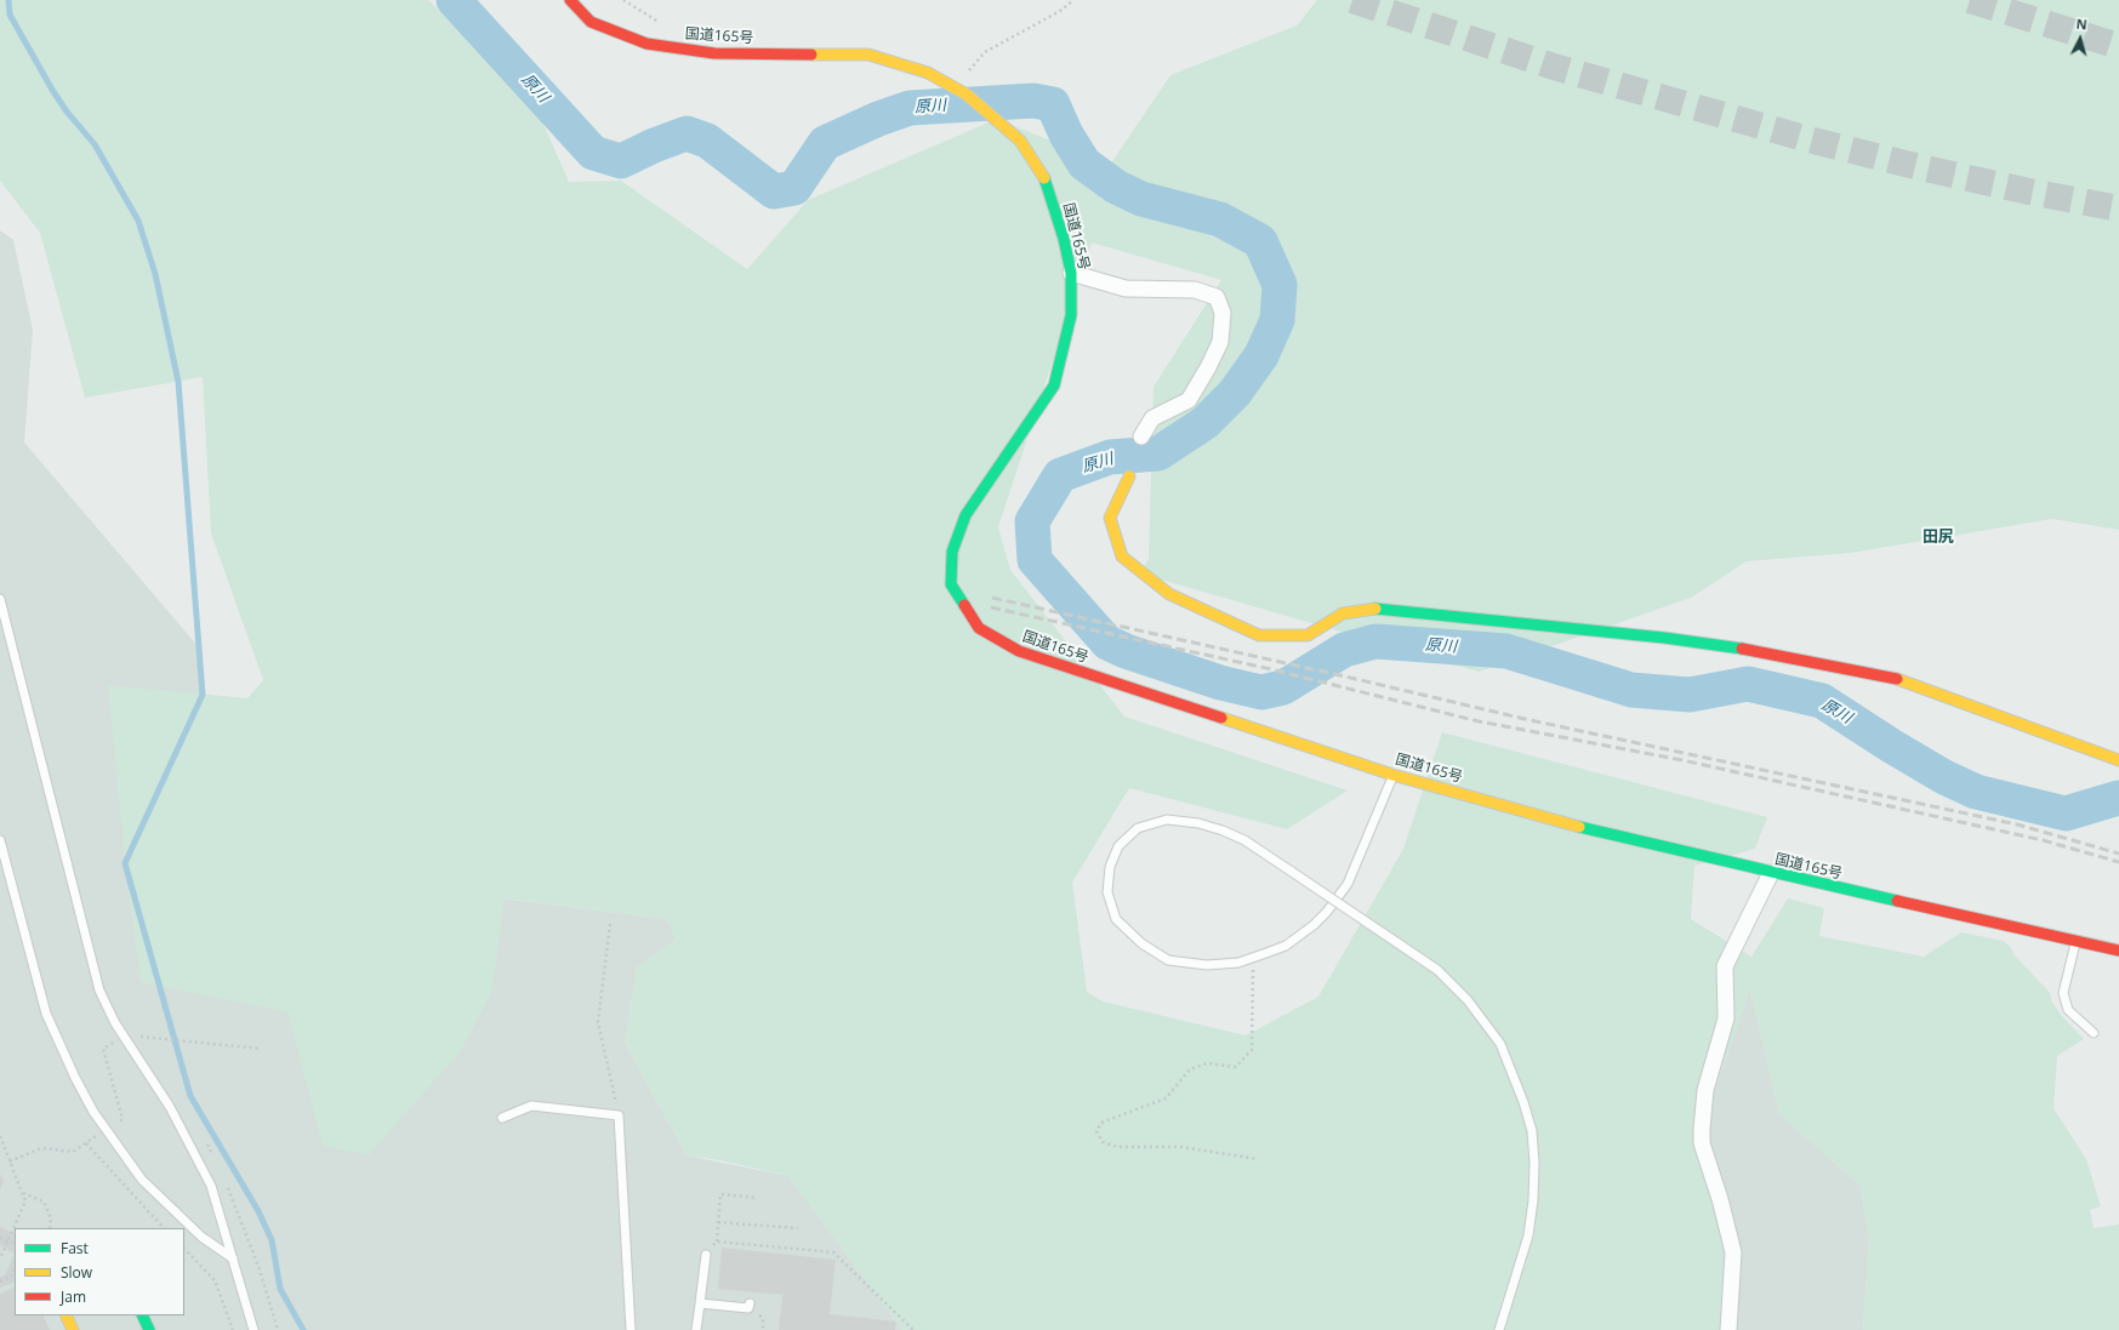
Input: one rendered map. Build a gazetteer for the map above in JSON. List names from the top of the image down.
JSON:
{
  "streets": {
    "main road": ["国道165号"]
  },
  "districts": ["田尻"],
  "water": ["原川"],
  "legend": ["Fast", "Slow", "Jam"],
  "north": "top"
}
